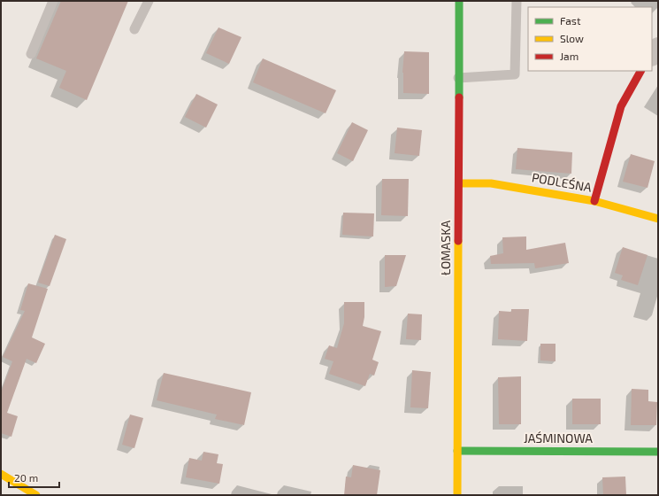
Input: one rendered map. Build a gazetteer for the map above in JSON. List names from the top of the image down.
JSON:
{
  "streets": {
    "street": ["PODLEŚNA", "ŁOMASKA", "JAŚMINOWA"]
  },
  "crossings": [
    ["PODLEŚNA", "ŁOMASKA"],
    ["ŁOMASKA", "JAŚMINOWA"]
  ],
  "legend": ["Fast", "Slow", "Jam"],
  "scale_bar": "20 m"
}
